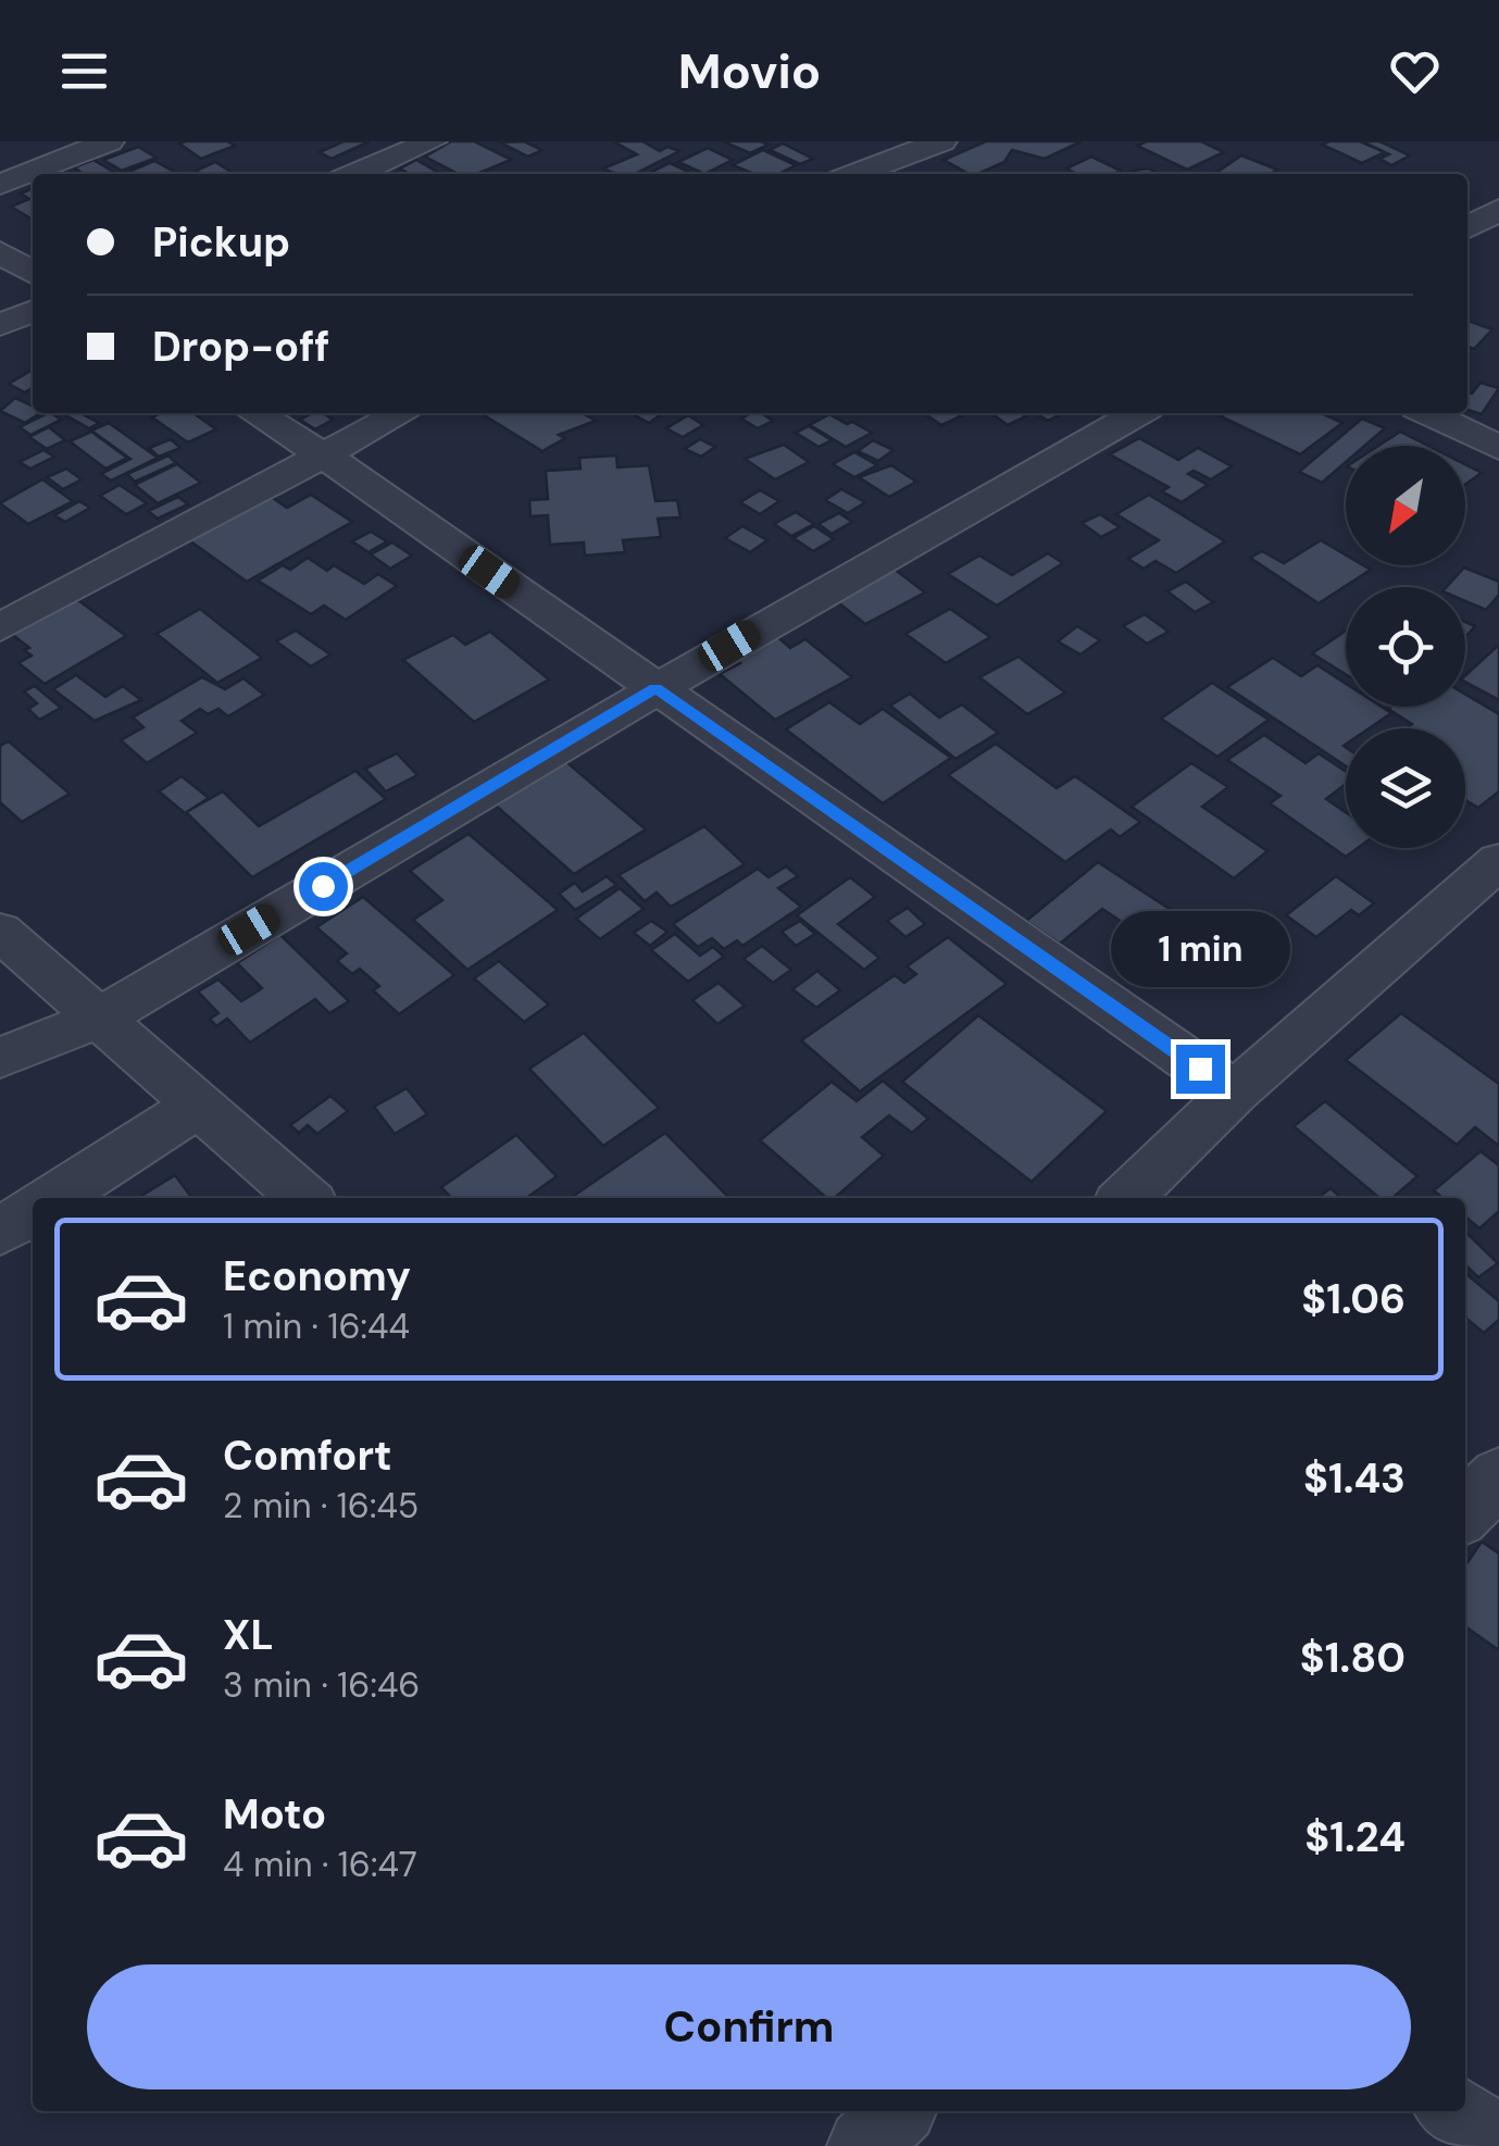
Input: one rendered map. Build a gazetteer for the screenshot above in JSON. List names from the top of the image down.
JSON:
{
  "north": "bottom left",
  "page": {
    "header": "Movio",
    "banner": ["Pickup", "Drop-off"],
    "bubble": "1 min",
    "list": [
      {
        "name": "Economy",
        "note": "1 min · 16:44",
        "value": "$1.06"
      },
      {
        "name": "Comfort",
        "note": "2 min · 16:45",
        "value": "$1.43"
      },
      {
        "name": "XL",
        "note": "3 min · 16:46",
        "value": "$1.80"
      },
      {
        "name": "Moto",
        "note": "4 min · 16:47",
        "value": "$1.24"
      }
    ],
    "buttons": "Confirm"
  }
}
